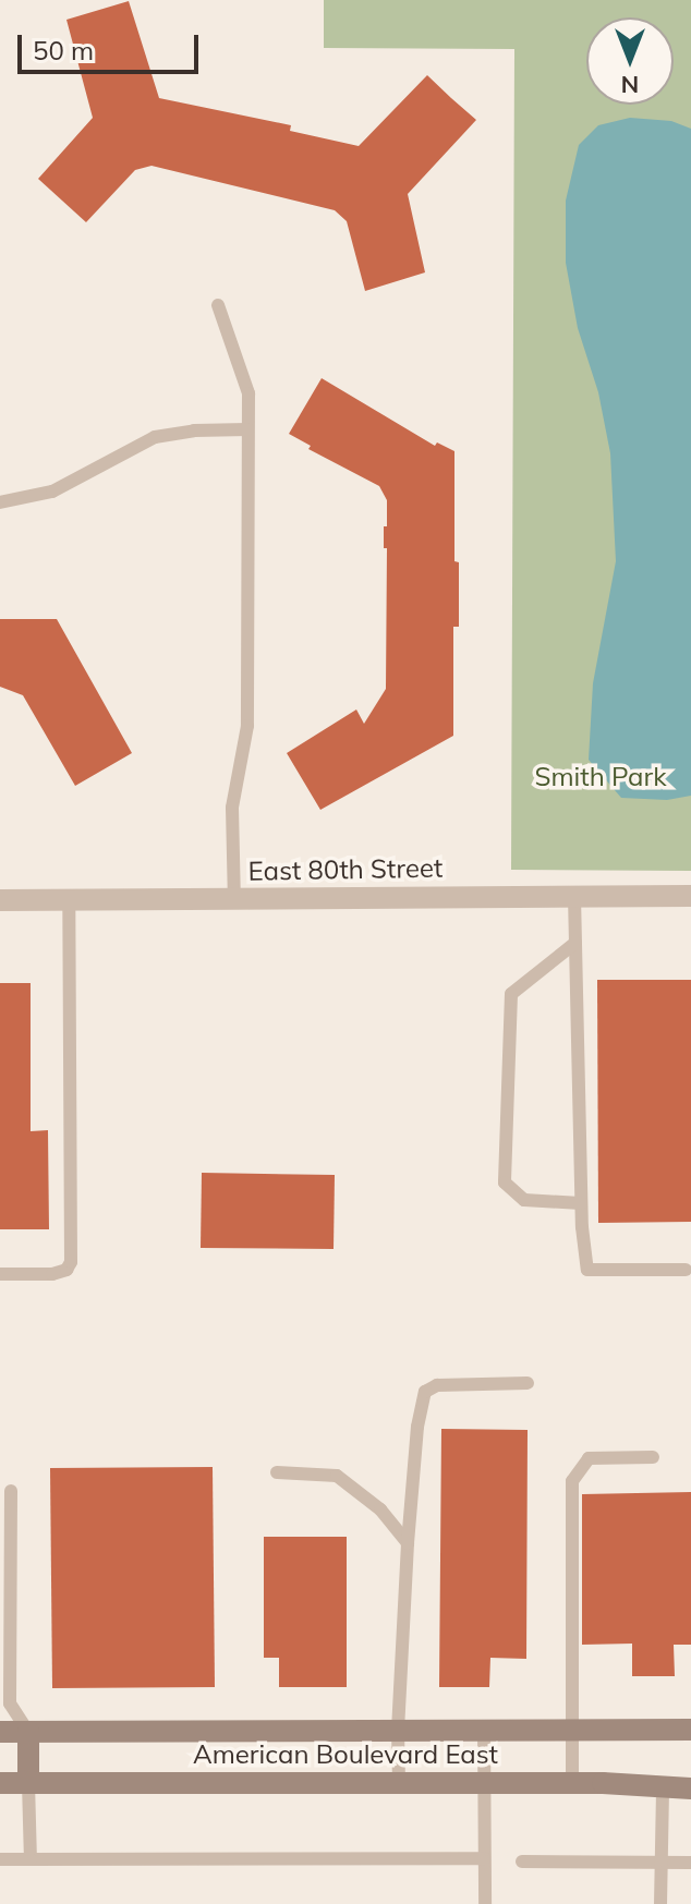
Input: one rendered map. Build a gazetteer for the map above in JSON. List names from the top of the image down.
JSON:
{
  "streets": {
    "main road": ["American Boulevard East"],
    "street": ["East 80th Street"]
  },
  "parks": ["Smith Park"],
  "scale_bar": "50 m",
  "north": "bottom"
}
